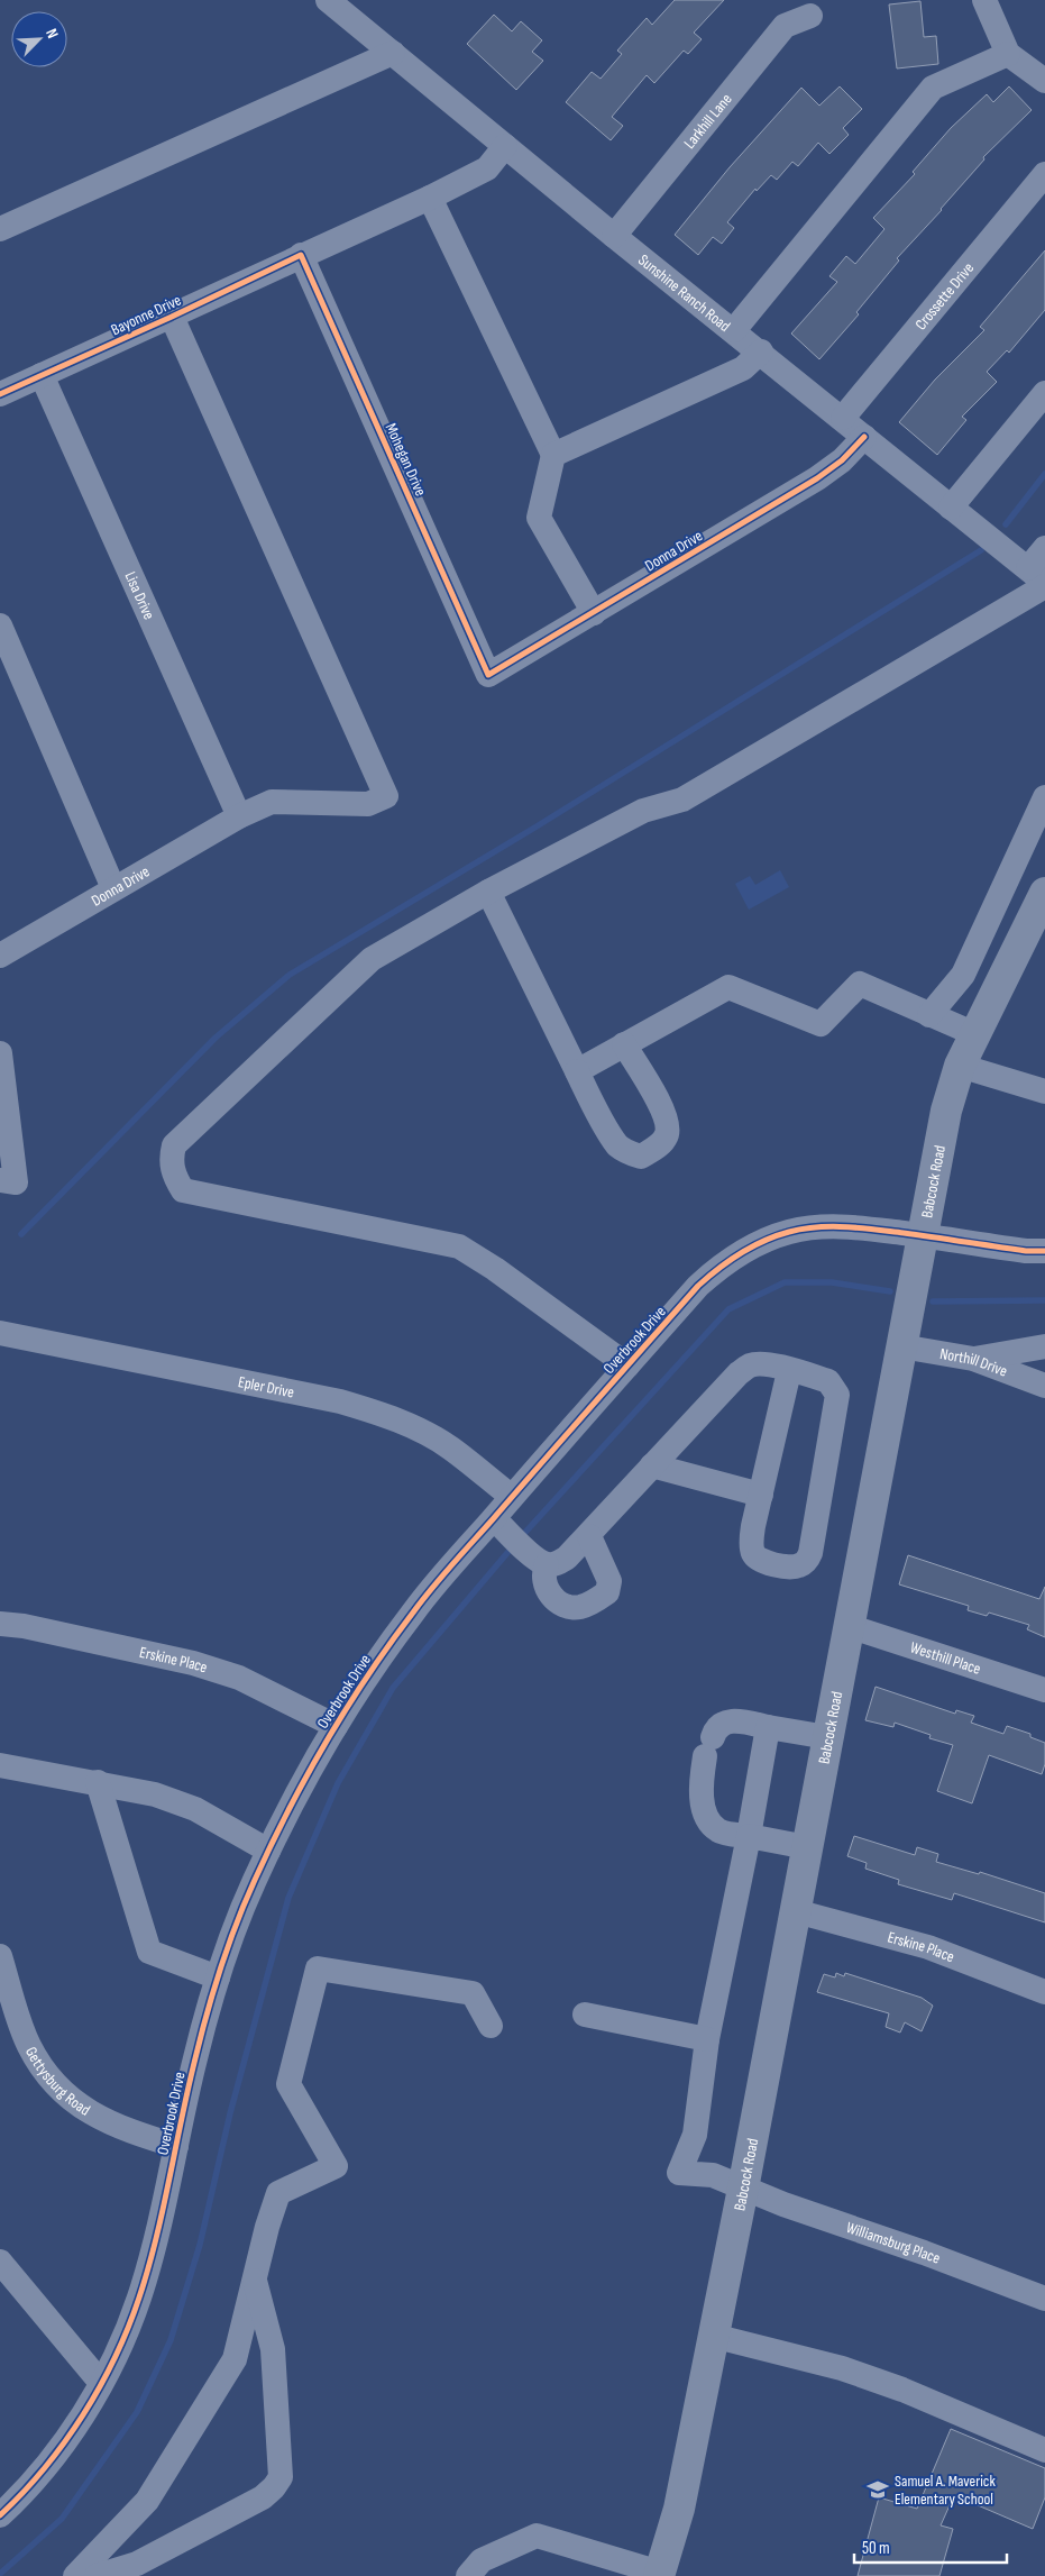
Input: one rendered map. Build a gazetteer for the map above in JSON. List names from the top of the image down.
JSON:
{
  "streets": {
    "main road": ["Babcock Road"],
    "street": [
      "Larkhill Lane",
      "Sunshine Ranch Road",
      "Crossette Drive",
      "Bayonne Drive",
      "Mohegan Drive",
      "Donna Drive",
      "Lisa Drive",
      "Overbrook Drive",
      "Northill Drive",
      "Epler Drive",
      "Westhill Place",
      "Erskine Place",
      "Gettysburg Road",
      "Williamsburg Place"
    ]
  },
  "crossings": [
    ["Larkhill Lane", "Sunshine Ranch Road"],
    ["Sunshine Ranch Road", "Crossette Drive"],
    ["Sunshine Ranch Road", "Bayonne Drive"],
    ["Sunshine Ranch Road", "Donna Drive"],
    ["Bayonne Drive", "Mohegan Drive"],
    ["Bayonne Drive", "Donna Drive"],
    ["Bayonne Drive", "Lisa Drive"],
    ["Mohegan Drive", "Donna Drive"],
    ["Donna Drive", "Lisa Drive"],
    ["Babcock Road", "Overbrook Drive"],
    ["Babcock Road", "Northill Drive"],
    ["Babcock Road", "Westhill Place"],
    ["Babcock Road", "Erskine Place"],
    ["Babcock Road", "Williamsburg Place"],
    ["Overbrook Drive", "Epler Drive"],
    ["Overbrook Drive", "Erskine Place"],
    ["Overbrook Drive", "Gettysburg Road"]
  ],
  "places": {
    "school or university": ["Samuel A. Maverick Elementary School"]
  },
  "scale_bar": "50 m",
  "north": "top right"
}
